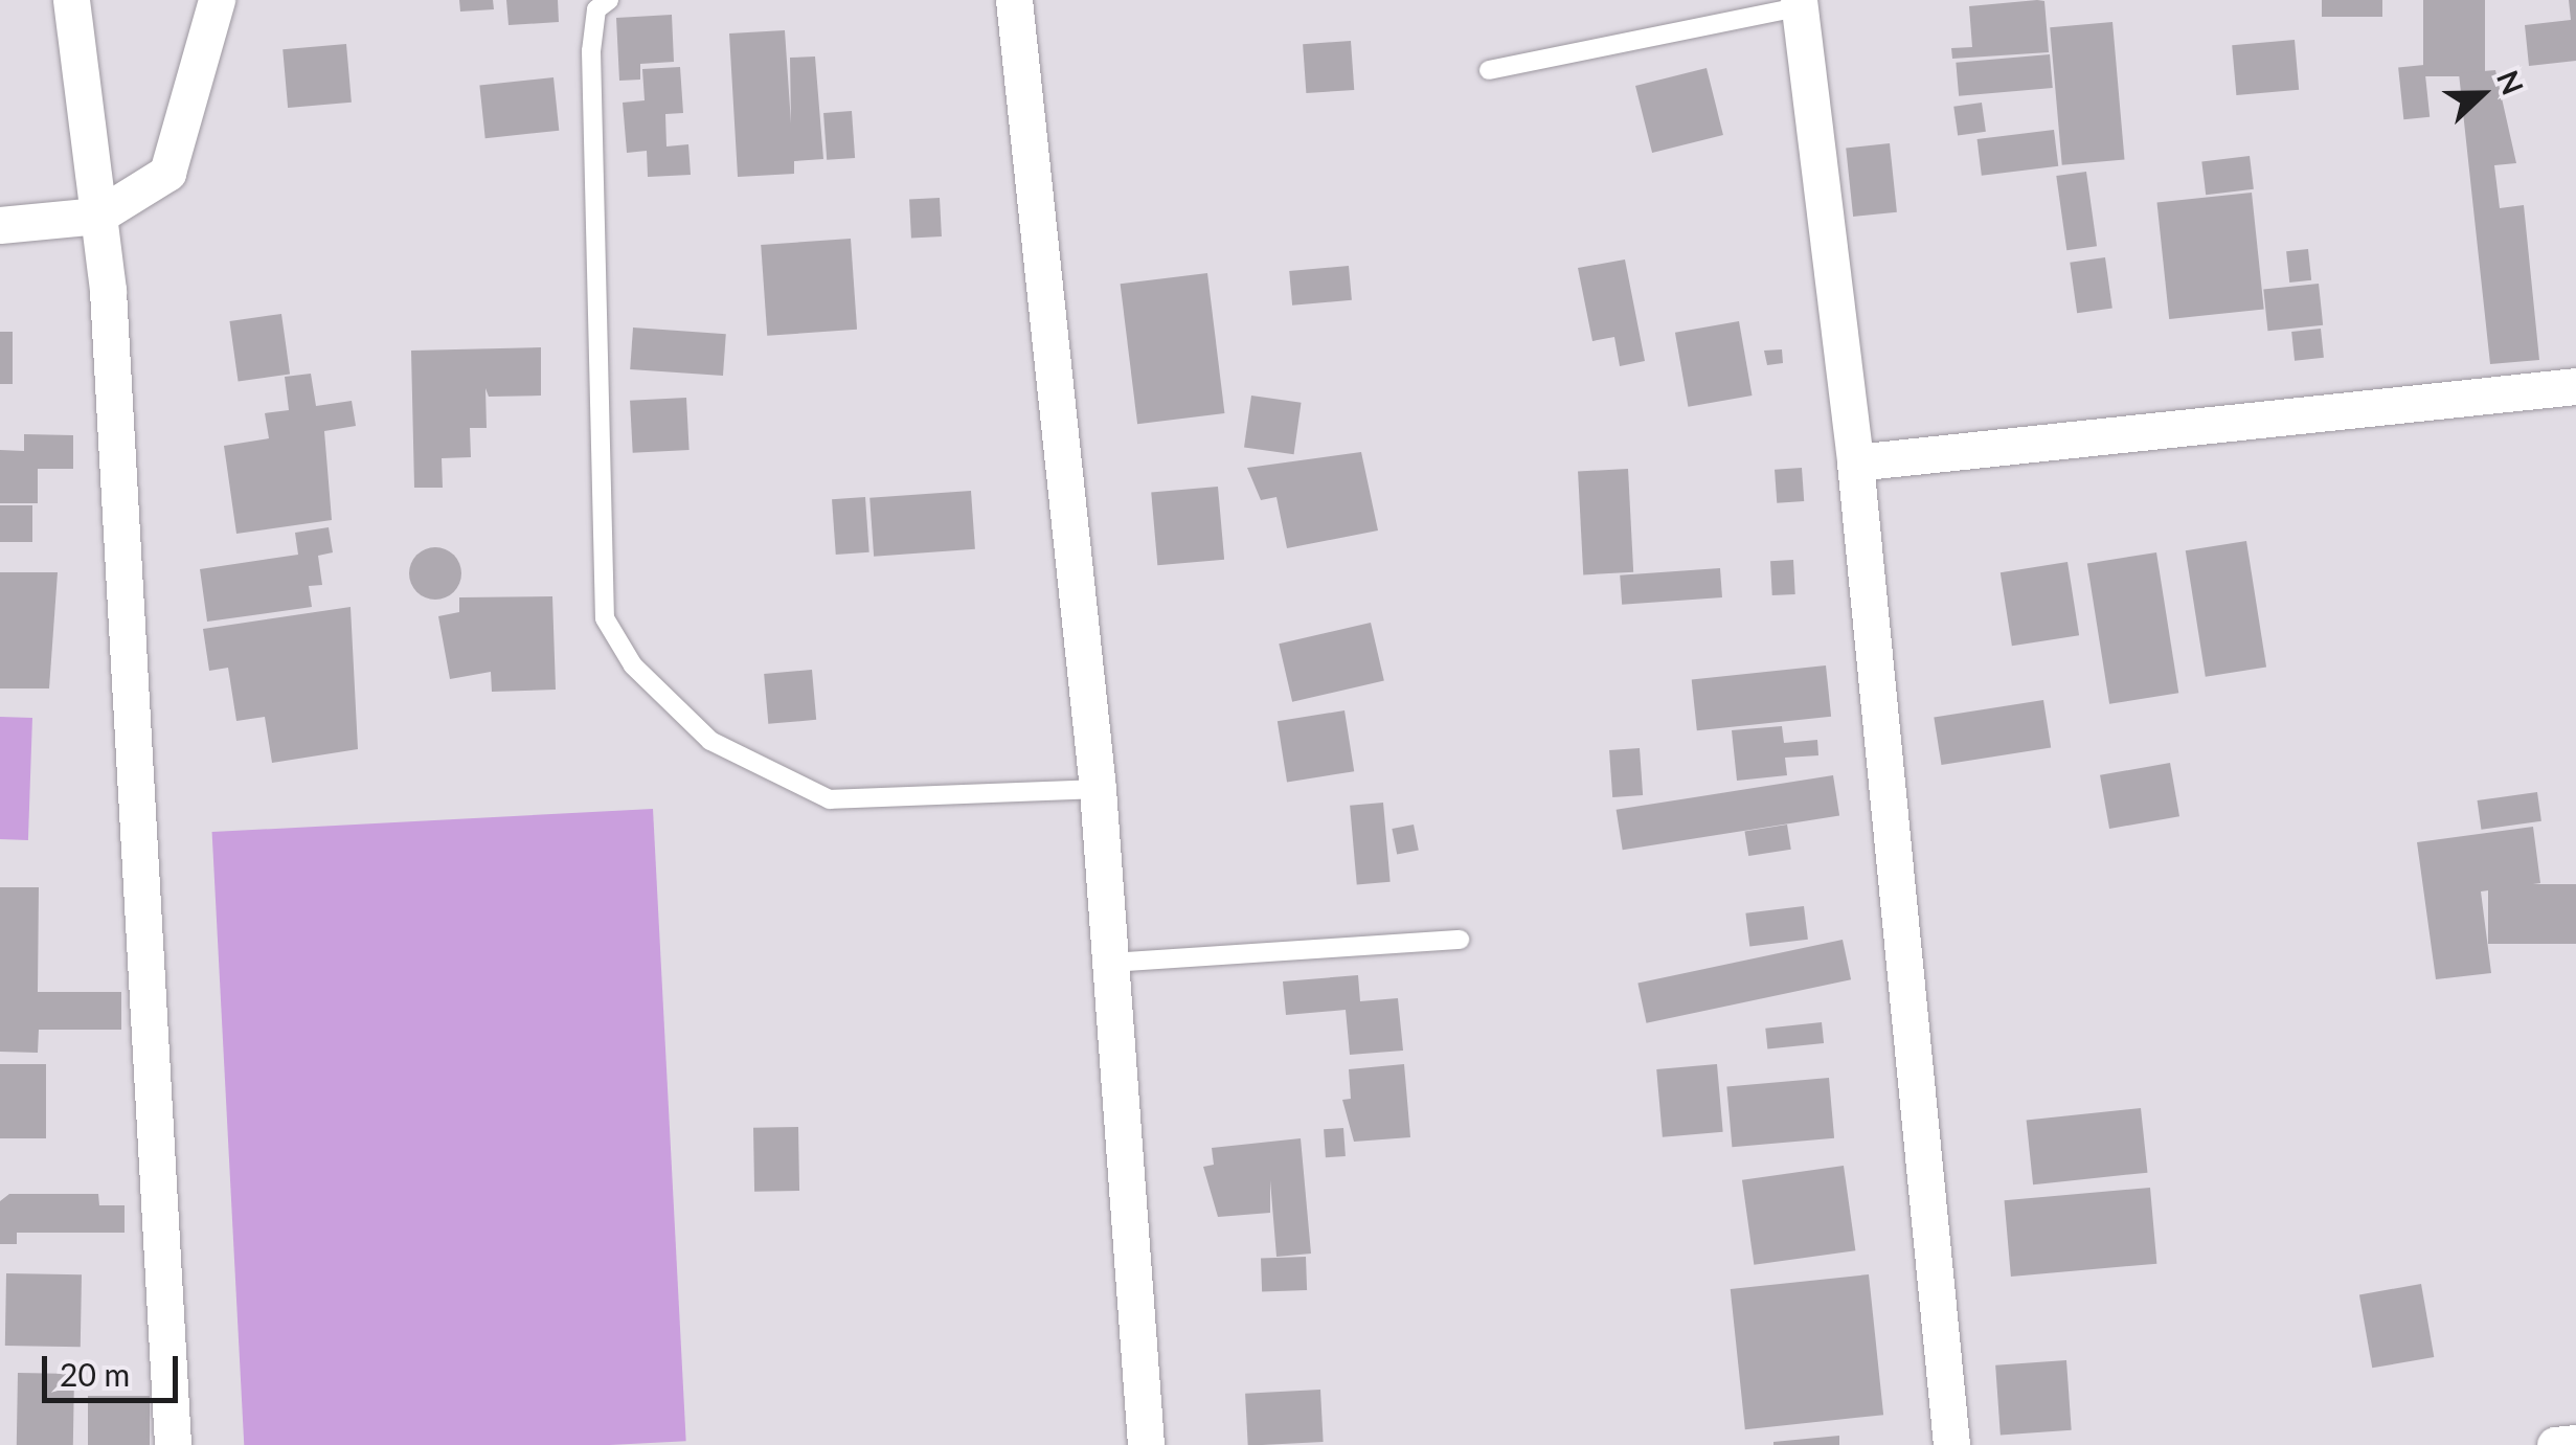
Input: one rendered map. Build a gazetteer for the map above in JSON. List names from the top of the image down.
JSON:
{
  "scale_bar": "20 m",
  "north": "right"
}
